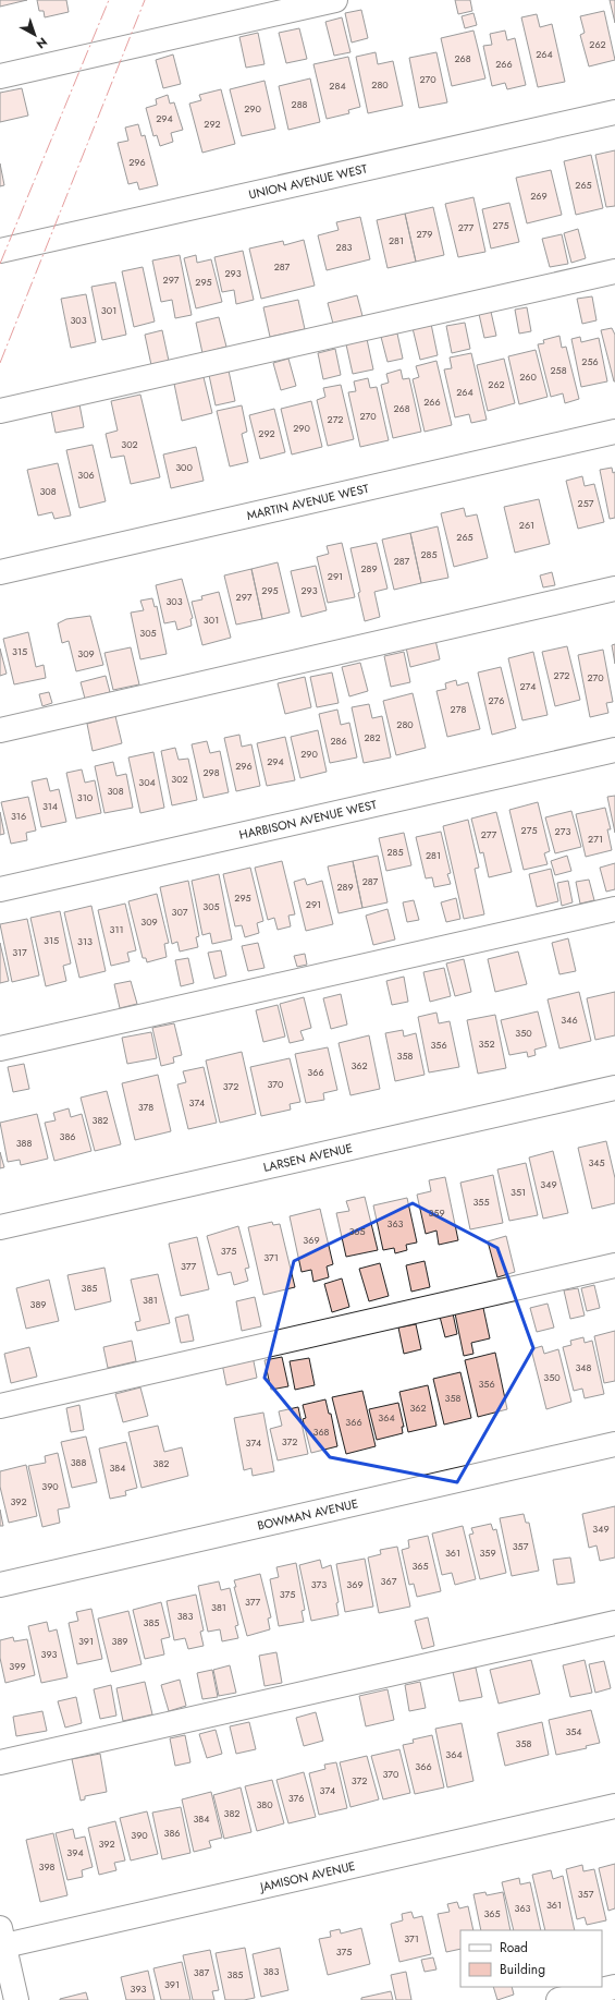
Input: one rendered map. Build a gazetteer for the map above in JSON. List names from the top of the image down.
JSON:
{
  "streets": {
    "street": [
      "UNION AVENUE WEST",
      "MARTIN AVENUE WEST",
      "HARBISON AVENUE WEST",
      "LARSEN AVENUE",
      "BOWMAN AVENUE",
      "JAMISON AVENUE"
    ]
  },
  "house_numbers": [
    "262",
    "264",
    "268",
    "266",
    "270",
    "280",
    "284",
    "288",
    "290",
    "294",
    "292",
    "296",
    "265",
    "269",
    "275",
    "277",
    "279",
    "281",
    "283",
    "287",
    "293",
    "297",
    "295",
    "301",
    "303",
    "256",
    "258",
    "260",
    "262",
    "264",
    "266",
    "268",
    "270",
    "272",
    "290",
    "292",
    "302",
    "300",
    "306",
    "308",
    "257",
    "261",
    "265",
    "285",
    "287",
    "289",
    "291",
    "295",
    "293",
    "297",
    "303",
    "301",
    "305",
    "315",
    "309",
    "272",
    "270",
    "274",
    "276",
    "278",
    "280",
    "282",
    "286",
    "290",
    "294",
    "296",
    "298",
    "302",
    "304",
    "308",
    "310",
    "314",
    "316",
    "275",
    "273",
    "277",
    "271",
    "285",
    "281",
    "287",
    "289",
    "295",
    "291",
    "305",
    "307",
    "309",
    "311",
    "315",
    "313",
    "317",
    "346",
    "350",
    "352",
    "356",
    "358",
    "362",
    "366",
    "370",
    "372",
    "374",
    "378",
    "382",
    "386",
    "388",
    "345",
    "349",
    "351",
    "355",
    "359",
    "363",
    "365",
    "369",
    "375",
    "371",
    "377",
    "385",
    "381",
    "389",
    "348",
    "350",
    "356",
    "358",
    "362",
    "364",
    "366",
    "368",
    "372",
    "374",
    "388",
    "382",
    "384",
    "390",
    "392",
    "349",
    "357",
    "361",
    "359",
    "365",
    "367",
    "373",
    "369",
    "375",
    "377",
    "381",
    "383",
    "385",
    "391",
    "389",
    "393",
    "399",
    "354",
    "358",
    "364",
    "366",
    "370",
    "372",
    "374",
    "376",
    "380",
    "382",
    "384",
    "386",
    "390",
    "392",
    "394",
    "398",
    "357",
    "361",
    "363",
    "365",
    "371",
    "375",
    "383",
    "387",
    "385",
    "391",
    "393"
  ],
  "legend": ["Road", "Building"],
  "north": "bottom right"
}
